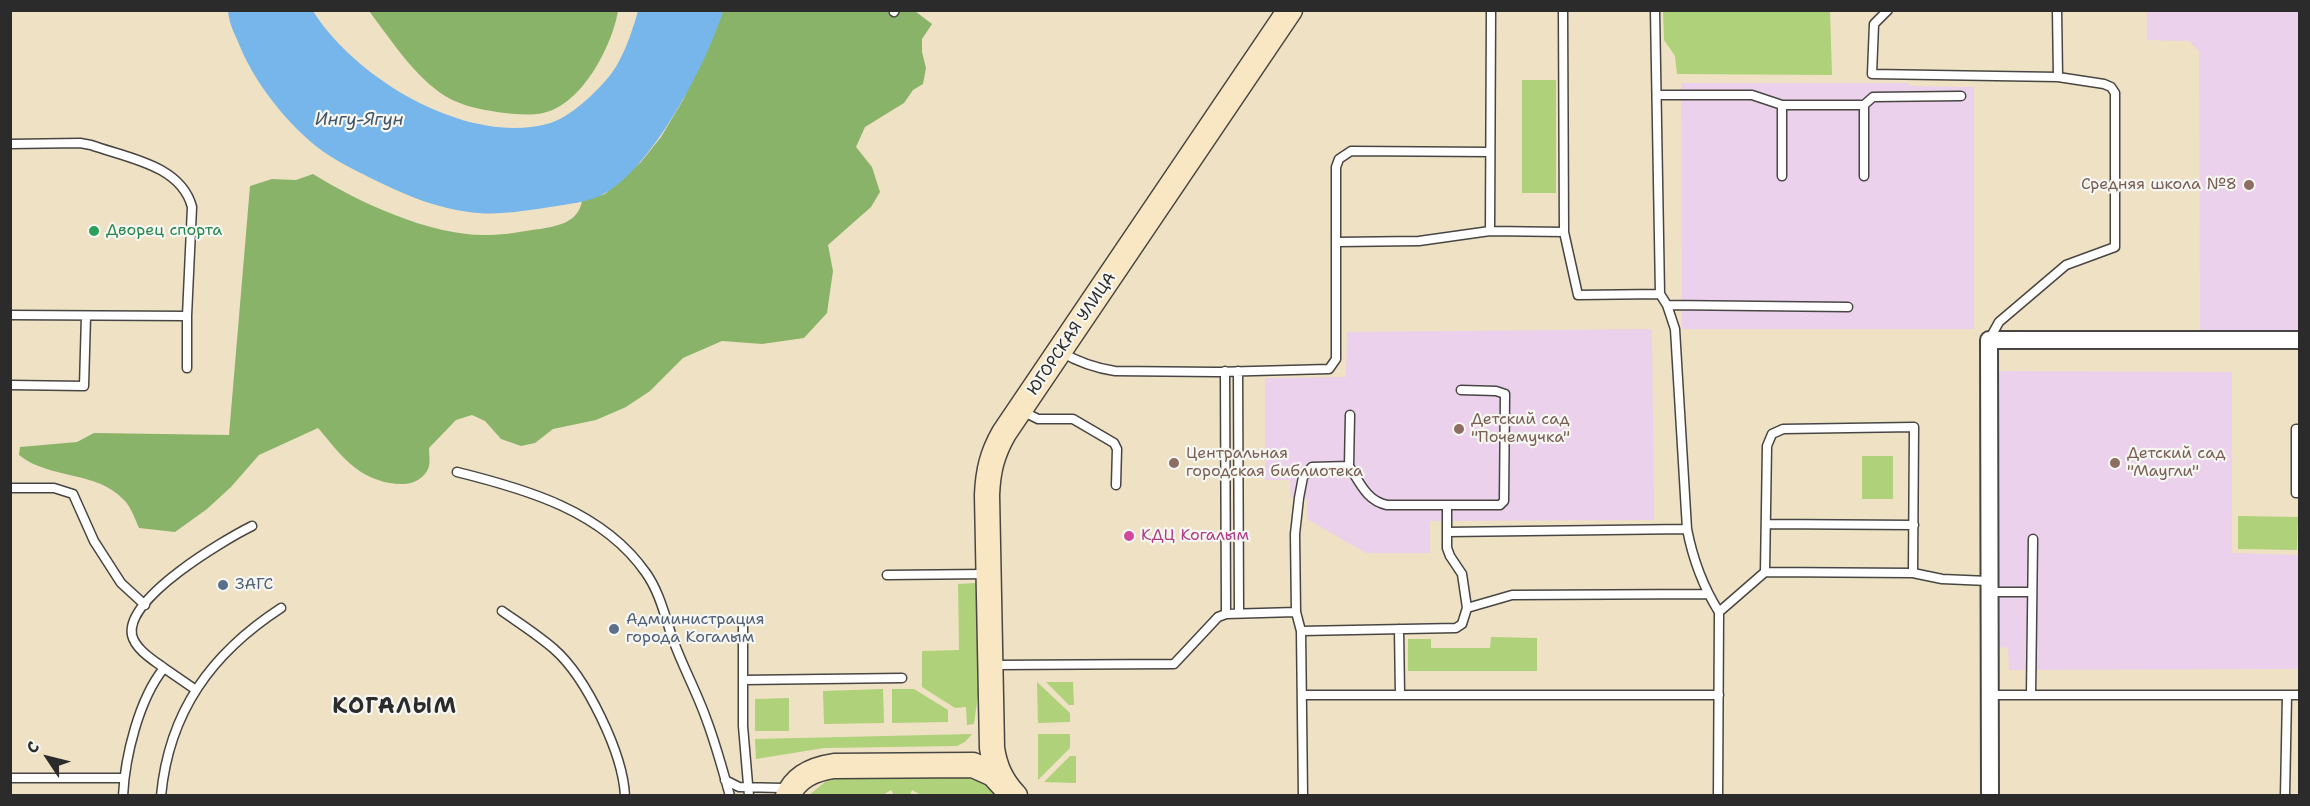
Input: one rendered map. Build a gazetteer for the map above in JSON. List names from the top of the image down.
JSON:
{
  "streets": {
    "street": ["ЮГОРСКАЯ УЛИЦА"]
  },
  "districts": ["КОГАЛЫМ"],
  "water": ["Ингу-Ягун"],
  "places": [
    "Средняя школа №8",
    "Дворец спорта",
    "Детский сад \"Почемучка\"",
    "Центральная городская библиотека",
    "Детский сад \"Маугли\"",
    "КДЦ Когалым",
    "ЗАГС",
    "Адмиинистрация города Когалым"
  ],
  "north": "top left"
}
